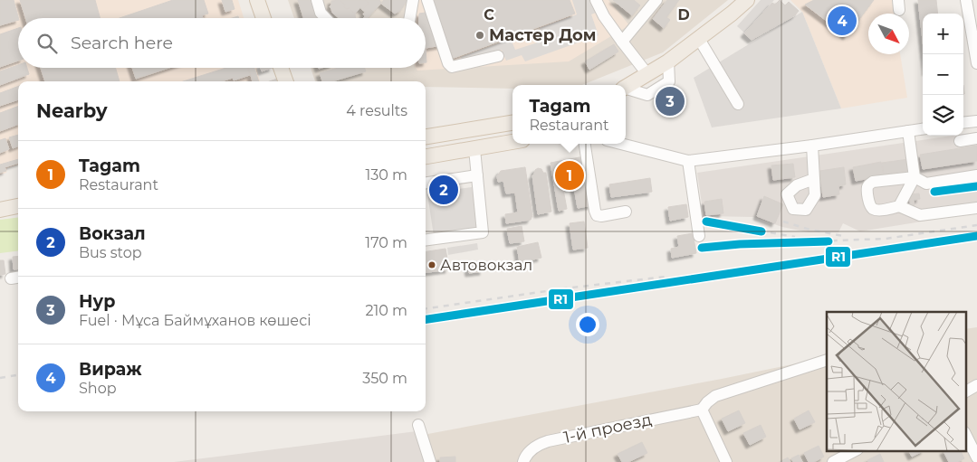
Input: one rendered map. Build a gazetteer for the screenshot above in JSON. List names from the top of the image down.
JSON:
{
  "streets": {
    "street": ["1-й проезд"]
  },
  "places": ["Мастер Дом", "Автовокзал"],
  "lines": ["transit line R1"],
  "north": "bottom right",
  "page": {
    "pins": [
      "4",
      "3",
      "1",
      "2"
    ],
    "map_buttons": ["+", "−"],
    "search": "Search here",
    "heading": ["Nearby", "4 results"],
    "popup": ["Tagam", "Restaurant"],
    "list": [
      {
        "mark": "1",
        "name": "Tagam",
        "note": "Restaurant",
        "value": "130 m"
      },
      {
        "mark": "2",
        "name": "Вокзал",
        "note": "Bus stop",
        "value": "170 m"
      },
      {
        "mark": "3",
        "name": "Нур",
        "note": "Fuel · Мұса Баймұханов көшесі",
        "value": "210 m"
      },
      {
        "mark": "4",
        "name": "Вираж",
        "note": "Shop",
        "value": "350 m"
      }
    ]
  },
  "grid": {
    "columns": ["C", "D"]
  }
}
